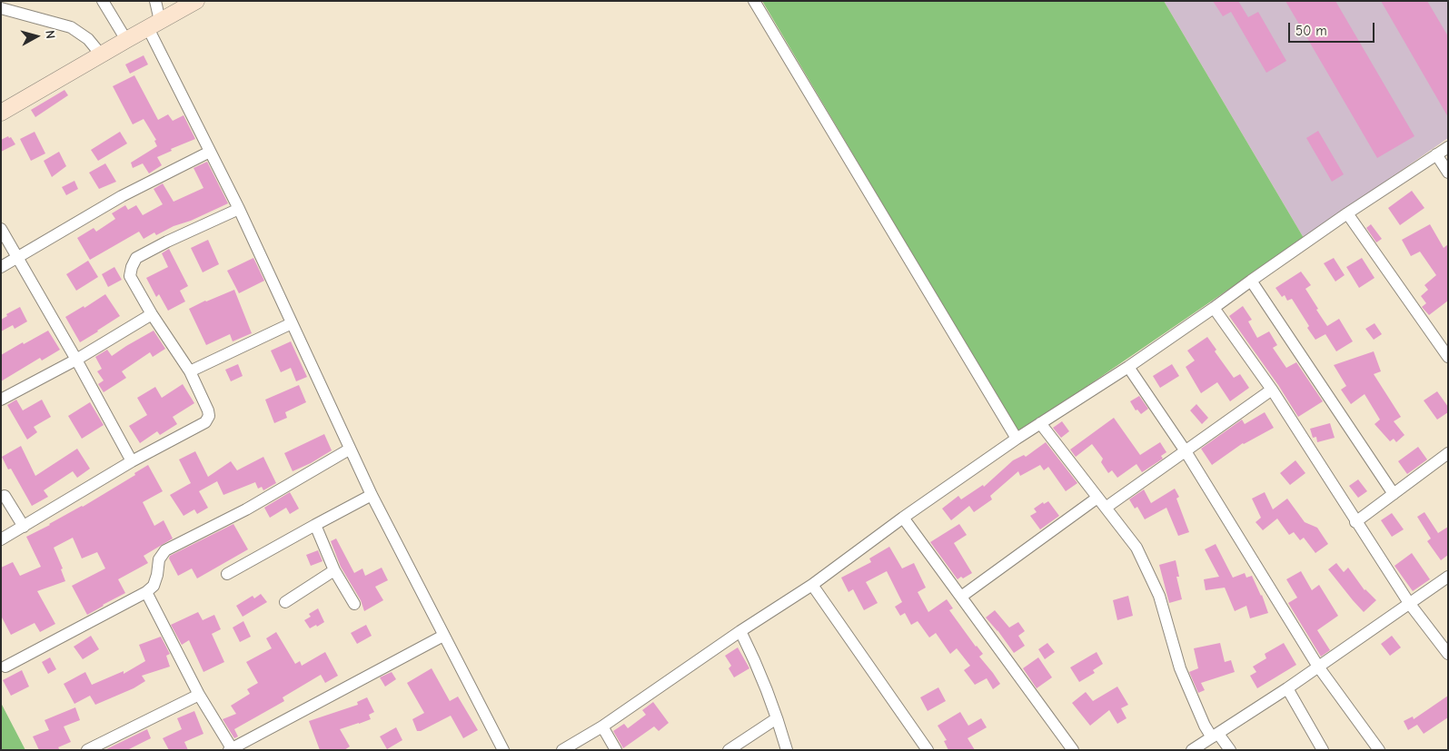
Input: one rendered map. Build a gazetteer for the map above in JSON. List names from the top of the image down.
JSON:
{
  "scale_bar": "50 m",
  "north": "right"
}
